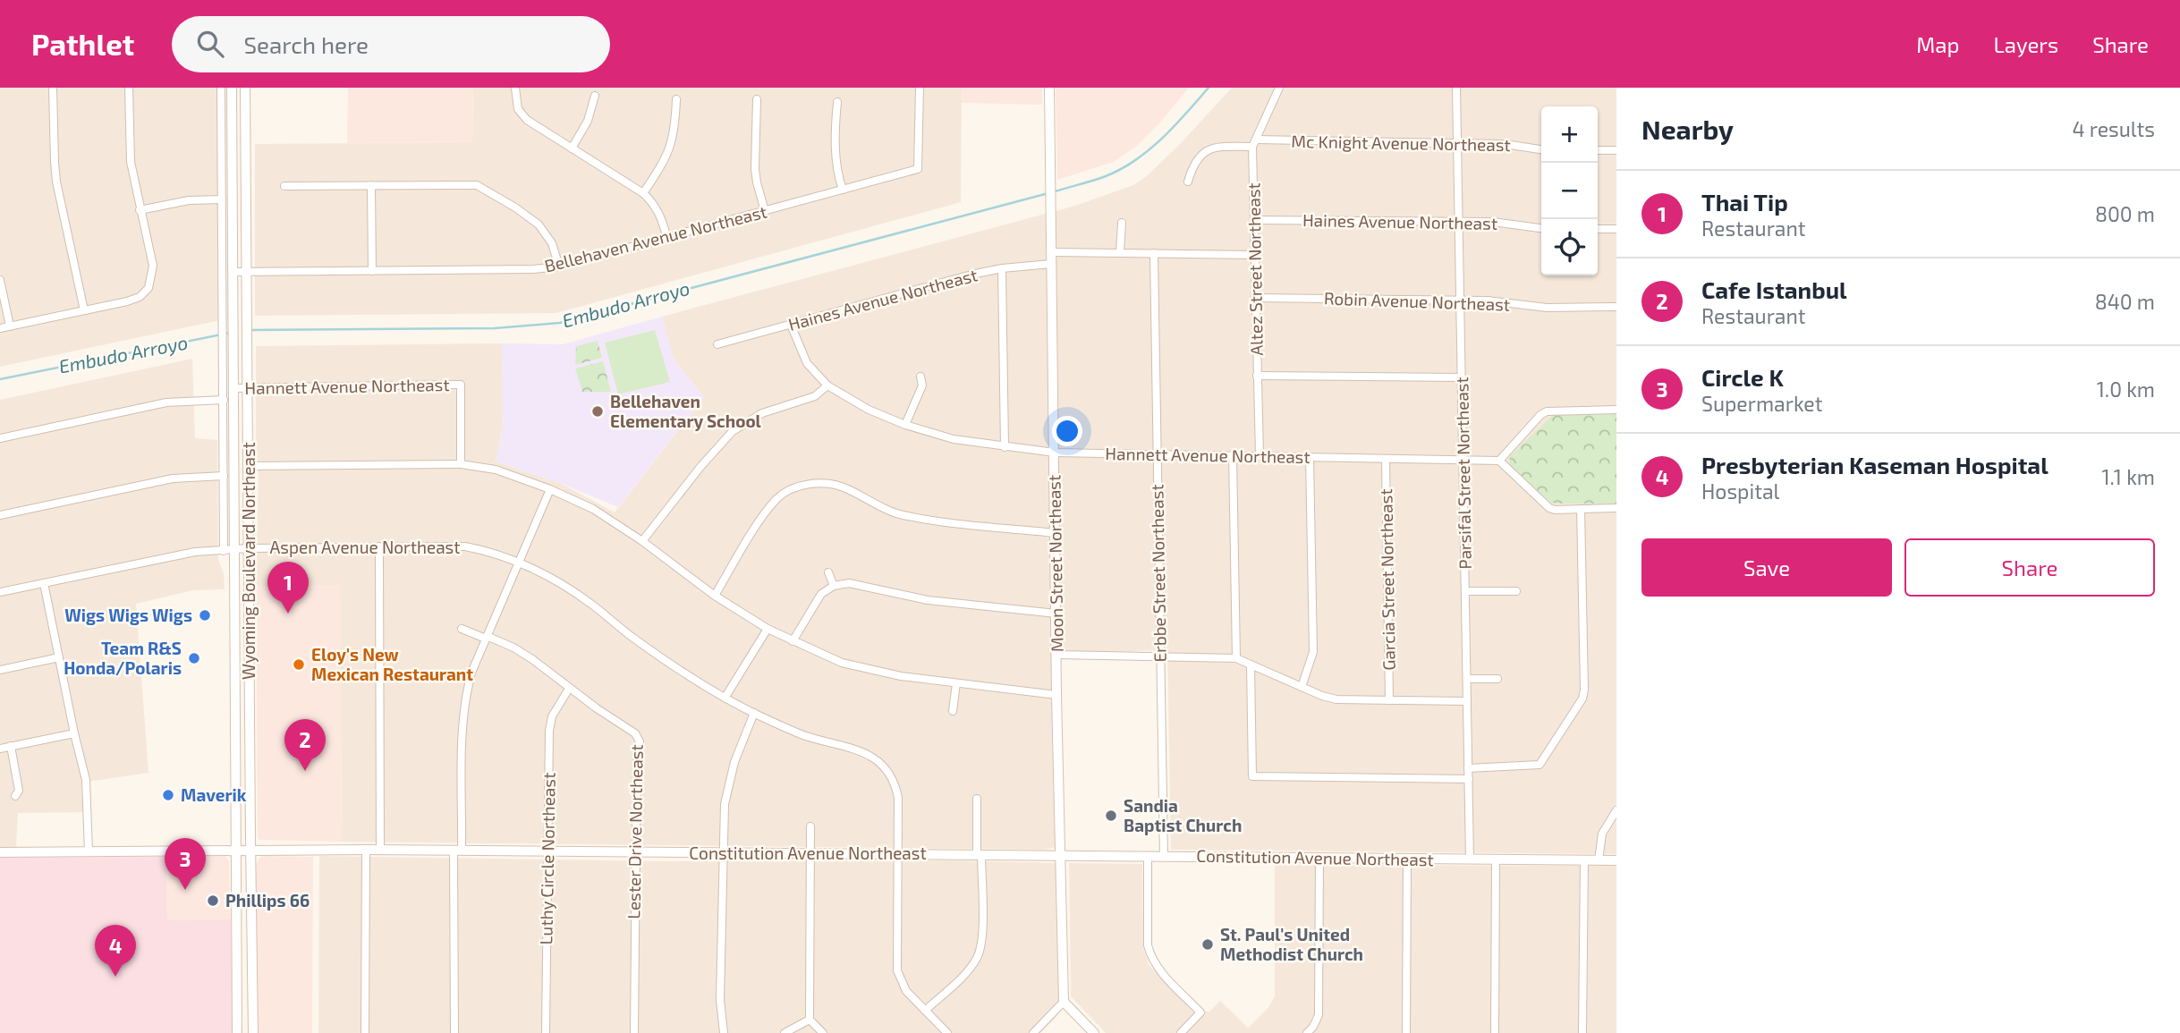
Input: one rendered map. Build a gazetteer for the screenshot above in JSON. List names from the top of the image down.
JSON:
{
  "streets": {
    "street": [
      "Mc Knight Avenue Northeast",
      "Haines Avenue Northeast",
      "Bellehaven Avenue Northeast",
      "Altez Street Northeast",
      "Robin Avenue Northeast",
      "Hannett Avenue Northeast",
      "Parsifal Street Northeast",
      "Aspen Avenue Northeast",
      "Wyoming Boulevard Northeast",
      "Moon Street Northeast",
      "Erbbe Street Northeast",
      "Garcia Street Northeast",
      "Lester Drive Northeast",
      "Constitution Avenue Northeast",
      "Luthy Circle Northeast"
    ]
  },
  "crossings": [
    ["Mc Knight Avenue Northeast", "Altez Street Northeast"],
    ["Mc Knight Avenue Northeast", "Parsifal Street Northeast"],
    ["Haines Avenue Northeast", "Altez Street Northeast"],
    ["Haines Avenue Northeast", "Hannett Avenue Northeast"],
    ["Haines Avenue Northeast", "Parsifal Street Northeast"],
    ["Haines Avenue Northeast", "Moon Street Northeast"],
    ["Bellehaven Avenue Northeast", "Wyoming Boulevard Northeast"],
    ["Altez Street Northeast", "Robin Avenue Northeast"],
    ["Altez Street Northeast", "Hannett Avenue Northeast"],
    ["Robin Avenue Northeast", "Parsifal Street Northeast"],
    ["Hannett Avenue Northeast", "Parsifal Street Northeast"],
    ["Hannett Avenue Northeast", "Wyoming Boulevard Northeast"],
    ["Hannett Avenue Northeast", "Moon Street Northeast"],
    ["Hannett Avenue Northeast", "Erbbe Street Northeast"],
    ["Hannett Avenue Northeast", "Garcia Street Northeast"],
    ["Parsifal Street Northeast", "Constitution Avenue Northeast"],
    ["Aspen Avenue Northeast", "Wyoming Boulevard Northeast"],
    ["Aspen Avenue Northeast", "Constitution Avenue Northeast"],
    ["Wyoming Boulevard Northeast", "Constitution Avenue Northeast"],
    ["Moon Street Northeast", "Constitution Avenue Northeast"],
    ["Erbbe Street Northeast", "Constitution Avenue Northeast"],
    ["Lester Drive Northeast", "Constitution Avenue Northeast"],
    ["Lester Drive Northeast", "Luthy Circle Northeast"],
    ["Constitution Avenue Northeast", "Luthy Circle Northeast"]
  ],
  "water": ["Embudo Arroyo"],
  "places": [
    "Bellehaven Elementary School",
    "Wigs Wigs Wigs",
    "Team R&S Honda/Polaris",
    "Eloy's New Mexican Restaurant",
    "Maverik",
    "Sandia Baptist Church",
    "Phillips 66",
    "St. Paul's United Methodist Church"
  ],
  "page": {
    "header": "Pathlet",
    "search": "Search here",
    "nav": ["Map", "Layers", "Share"],
    "heading": ["Nearby", "4 results"],
    "map_buttons": ["+", "−"],
    "list": [
      {
        "mark": "1",
        "name": "Thai Tip",
        "note": "Restaurant",
        "value": "800 m"
      },
      {
        "mark": "2",
        "name": "Cafe Istanbul",
        "note": "Restaurant",
        "value": "840 m"
      },
      {
        "mark": "3",
        "name": "Circle K",
        "note": "Supermarket",
        "value": "1.0 km"
      },
      {
        "mark": "4",
        "name": "Presbyterian Kaseman Hospital",
        "note": "Hospital",
        "value": "1.1 km"
      }
    ],
    "buttons": ["Save", "Share"],
    "pins": [
      "1",
      "2",
      "3",
      "4"
    ]
  }
}
